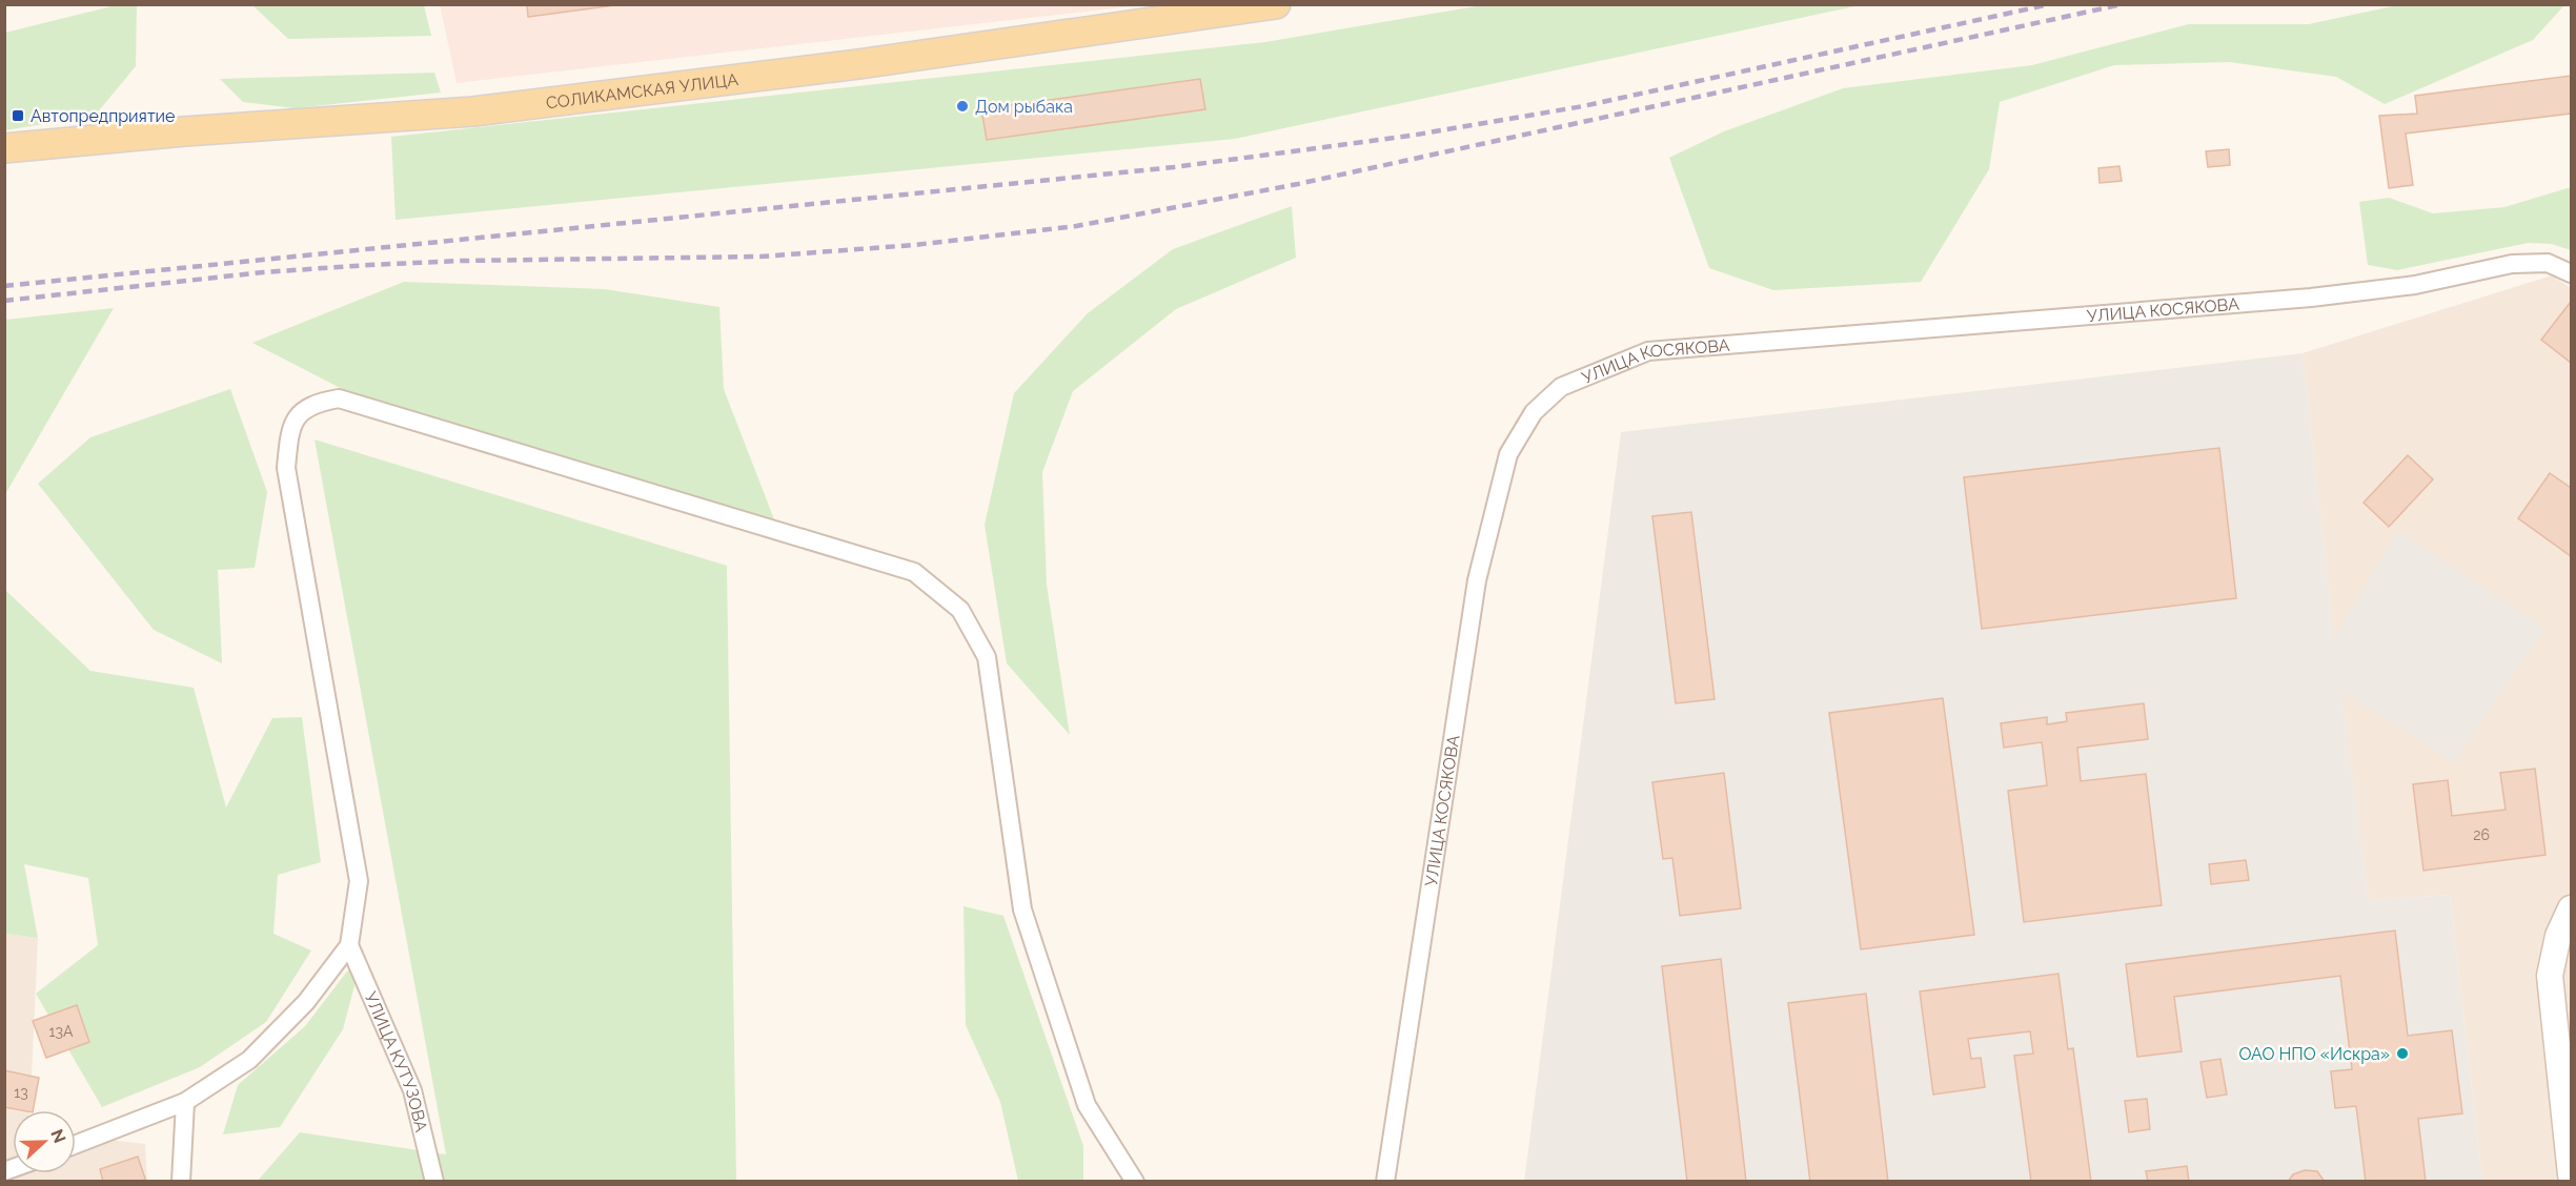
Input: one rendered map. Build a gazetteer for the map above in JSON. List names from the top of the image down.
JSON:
{
  "streets": {
    "main road": ["СОЛИКАМСКАЯ УЛИЦА"],
    "street": ["УЛИЦА КОСЯКОВА", "УЛИЦА КУТУЗОВА"]
  },
  "places": {
    "other": ["Дом рыбака", "ОАО НПО «Искра»"],
    "transit": ["Автопредприятие"]
  },
  "house_numbers": ["26", "13А", "13"],
  "north": "right"
}
